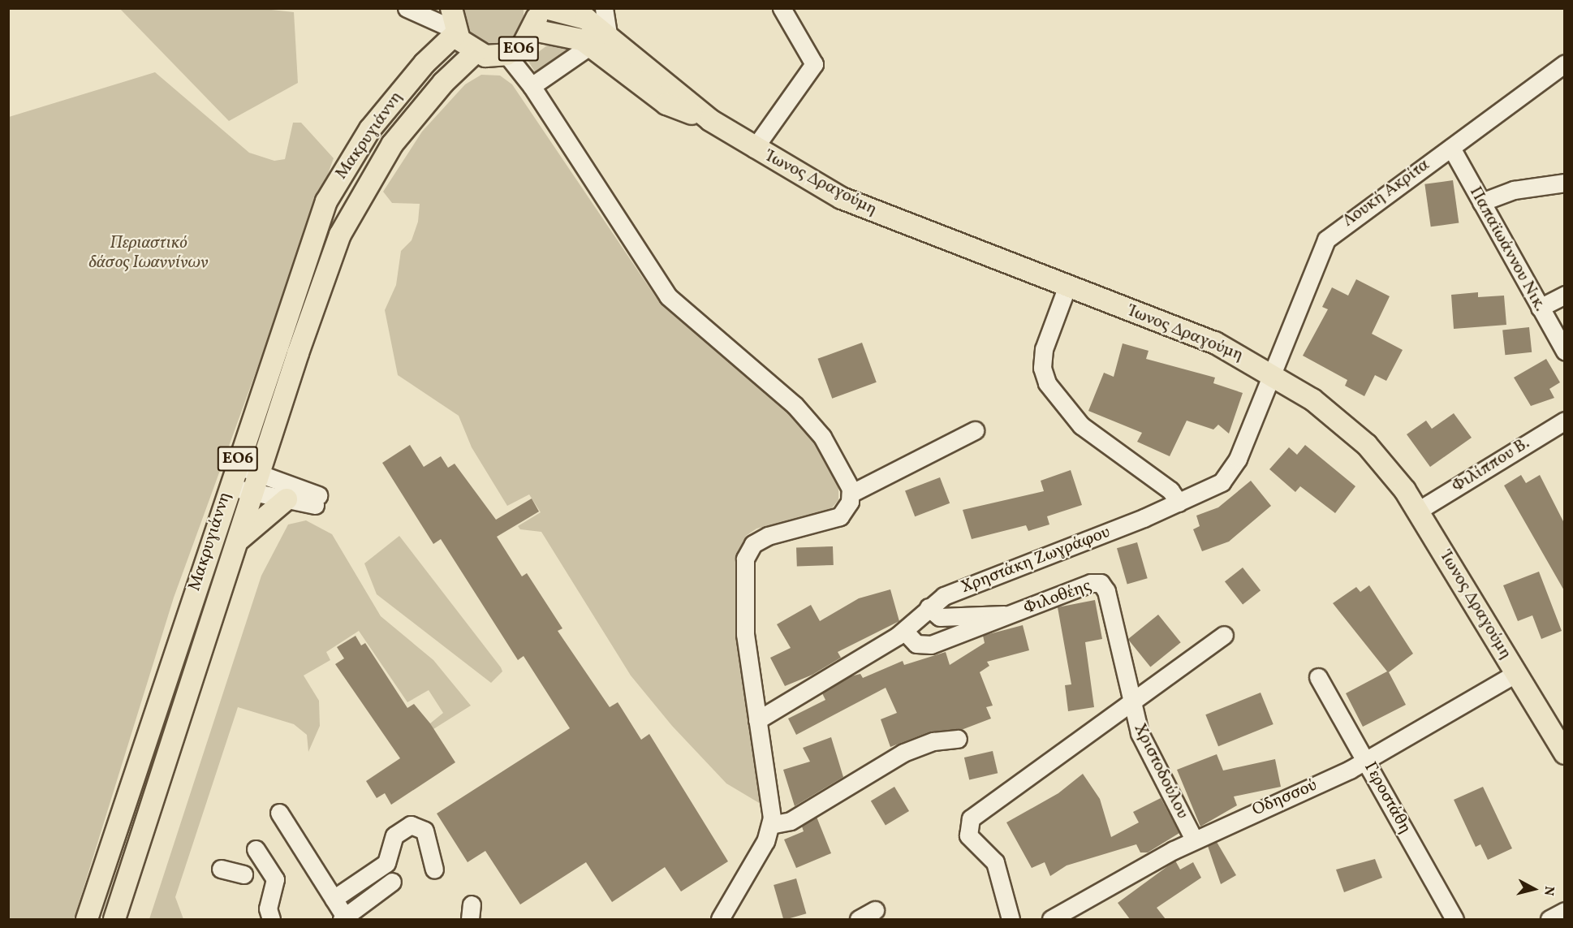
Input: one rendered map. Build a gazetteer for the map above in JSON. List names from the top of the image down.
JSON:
{
  "streets": {
    "main road": ["ΕΟ6", "Μακρυγιάννη", "Ίωνος Δραγούμη"],
    "street": [
      "Λουκή Ακρίτα",
      "Παπαϊωάννου Νικ.",
      "Φιλίππου Β.",
      "Χρηστάκη Ζωγράφου",
      "Φιλοθέης",
      "Χριστοδούλου",
      "Οδησσού",
      "Γεροστάθη"
    ]
  },
  "crossings": [
    ["ΕΟ6", "Μακρυγιάννη"],
    ["Ίωνος Δραγούμη", "Λουκή Ακρίτα"],
    ["Ίωνος Δραγούμη", "Φιλίππου Β."],
    ["Ίωνος Δραγούμη", "Χρηστάκη Ζωγράφου"],
    ["Ίωνος Δραγούμη", "Οδησσού"],
    ["Λουκή Ακρίτα", "Παπαϊωάννου Νικ."],
    ["Λουκή Ακρίτα", "Χρηστάκη Ζωγράφου"],
    ["Χρηστάκη Ζωγράφου", "Φιλοθέης"],
    ["Φιλοθέης", "Χριστοδούλου"],
    ["Χριστοδούλου", "Οδησσού"],
    ["Οδησσού", "Γεροστάθη"]
  ],
  "parks": ["Περιαστικό δάσος Ιωαννίνων"],
  "north": "right"
}
